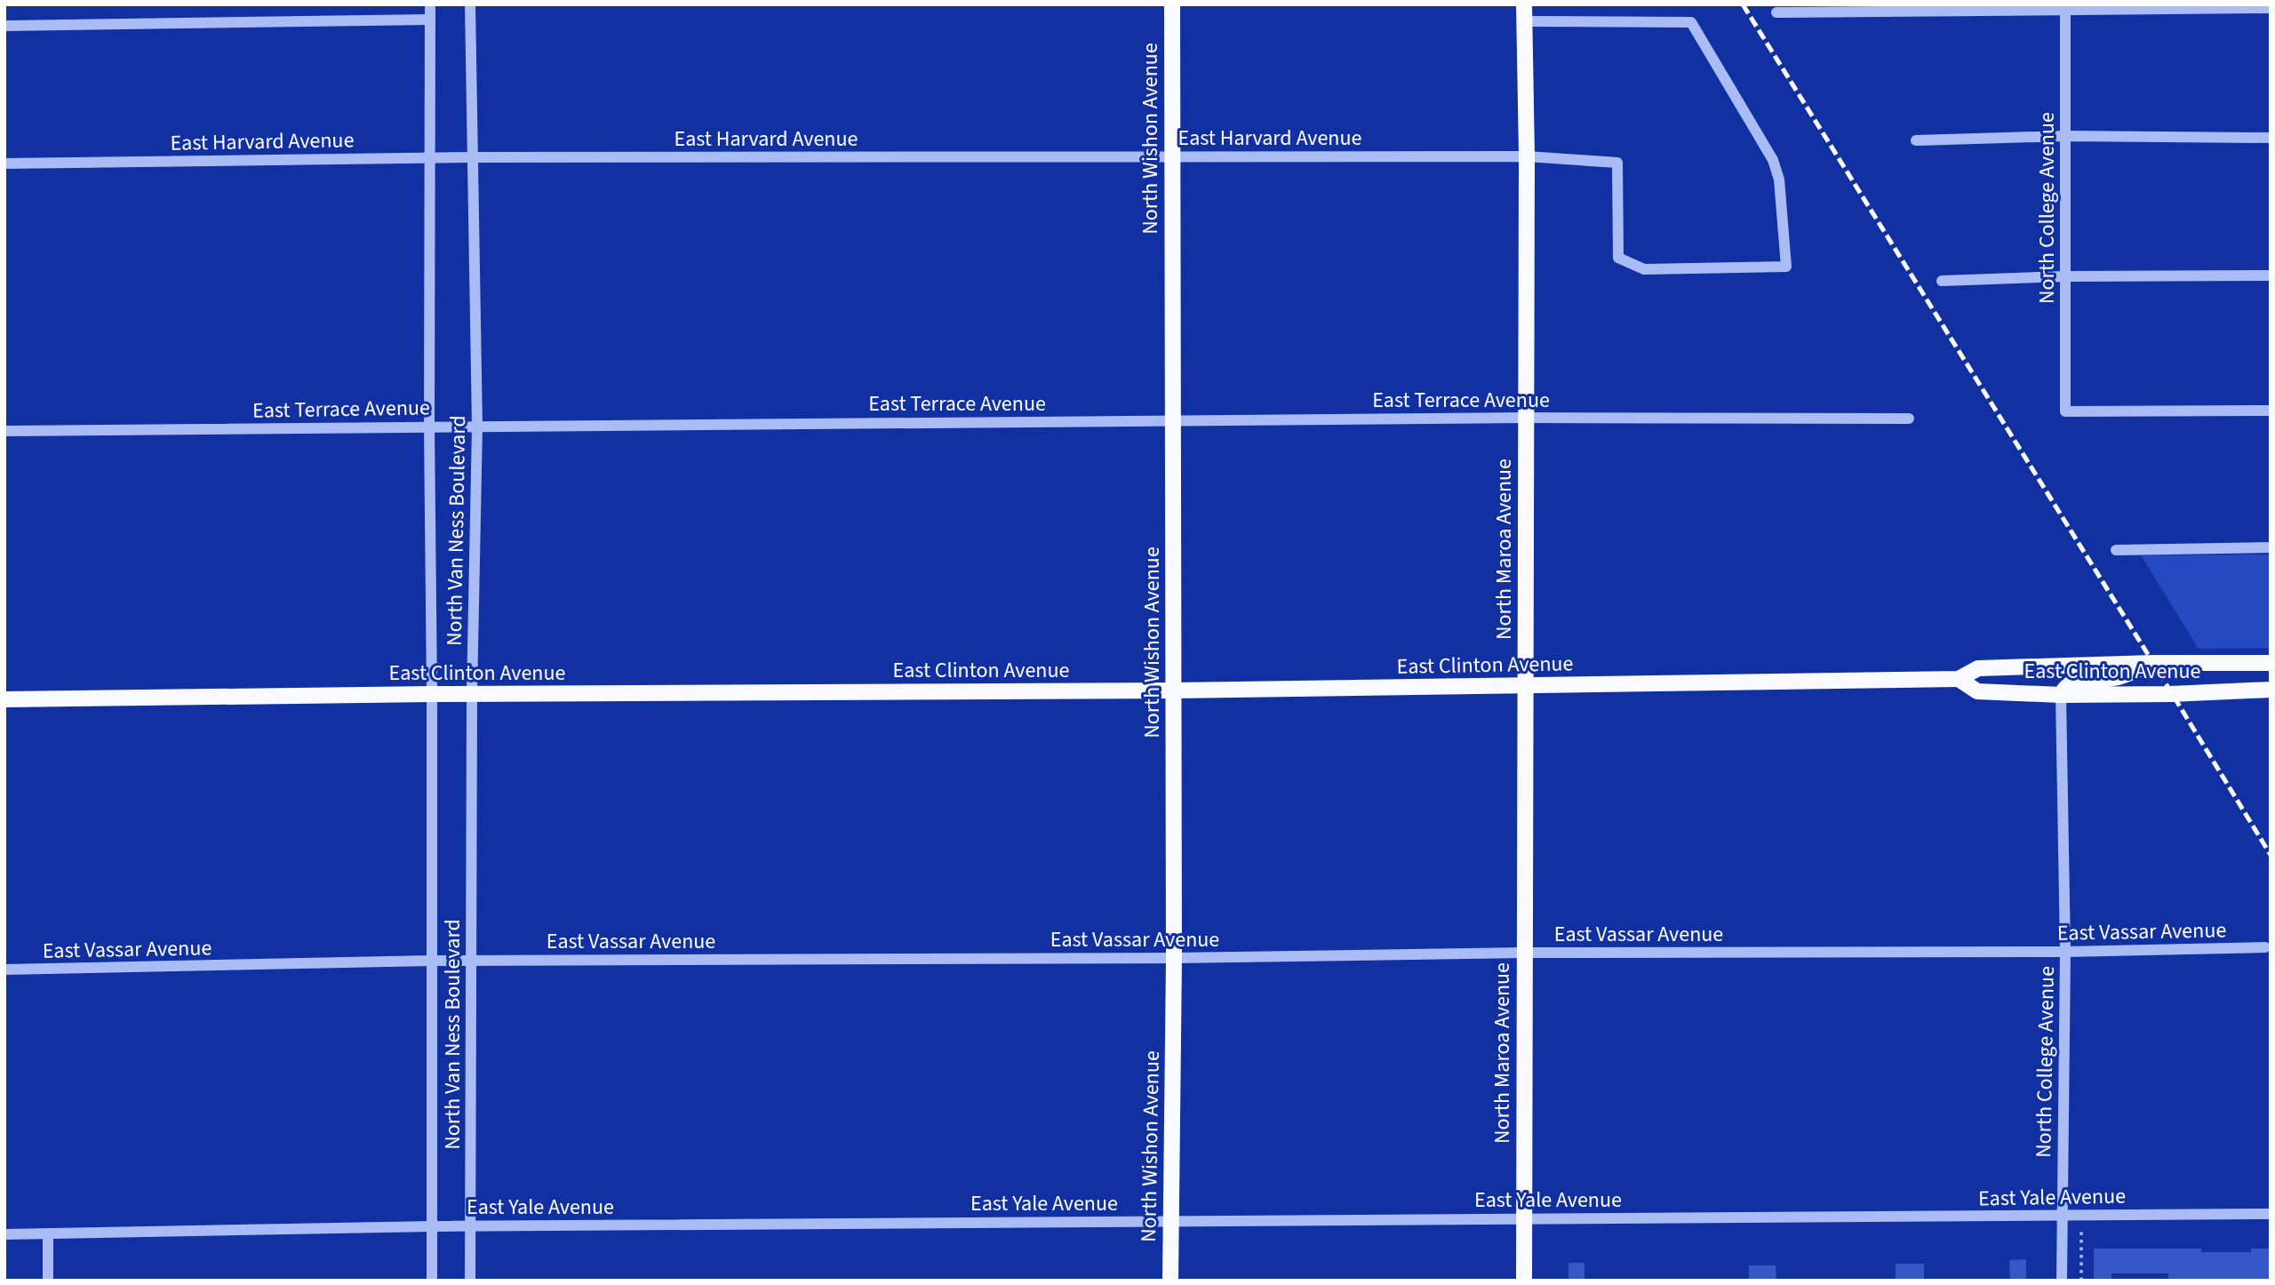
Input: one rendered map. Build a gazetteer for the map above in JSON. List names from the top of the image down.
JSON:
{
  "streets": {
    "main road": ["North Wishon Avenue", "North Maroa Avenue", "East Clinton Avenue"],
    "street": [
      "East Harvard Avenue",
      "North College Avenue",
      "East Terrace Avenue",
      "North Van Ness Boulevard",
      "East Vassar Avenue",
      "East Yale Avenue"
    ]
  },
  "crossings": [
    ["East Harvard Avenue", "North Wishon Avenue"],
    ["East Harvard Avenue", "North Van Ness Boulevard"],
    ["East Harvard Avenue", "North Maroa Avenue"],
    ["North Wishon Avenue", "East Terrace Avenue"],
    ["North Wishon Avenue", "East Clinton Avenue"],
    ["North Wishon Avenue", "East Vassar Avenue"],
    ["North Wishon Avenue", "East Yale Avenue"],
    ["North College Avenue", "East Clinton Avenue"],
    ["North College Avenue", "East Vassar Avenue"],
    ["North College Avenue", "East Yale Avenue"],
    ["East Terrace Avenue", "North Van Ness Boulevard"],
    ["East Terrace Avenue", "North Maroa Avenue"],
    ["North Van Ness Boulevard", "East Clinton Avenue"],
    ["North Van Ness Boulevard", "East Vassar Avenue"],
    ["North Van Ness Boulevard", "East Yale Avenue"],
    ["North Maroa Avenue", "East Clinton Avenue"],
    ["North Maroa Avenue", "East Vassar Avenue"],
    ["North Maroa Avenue", "East Yale Avenue"]
  ]
}
